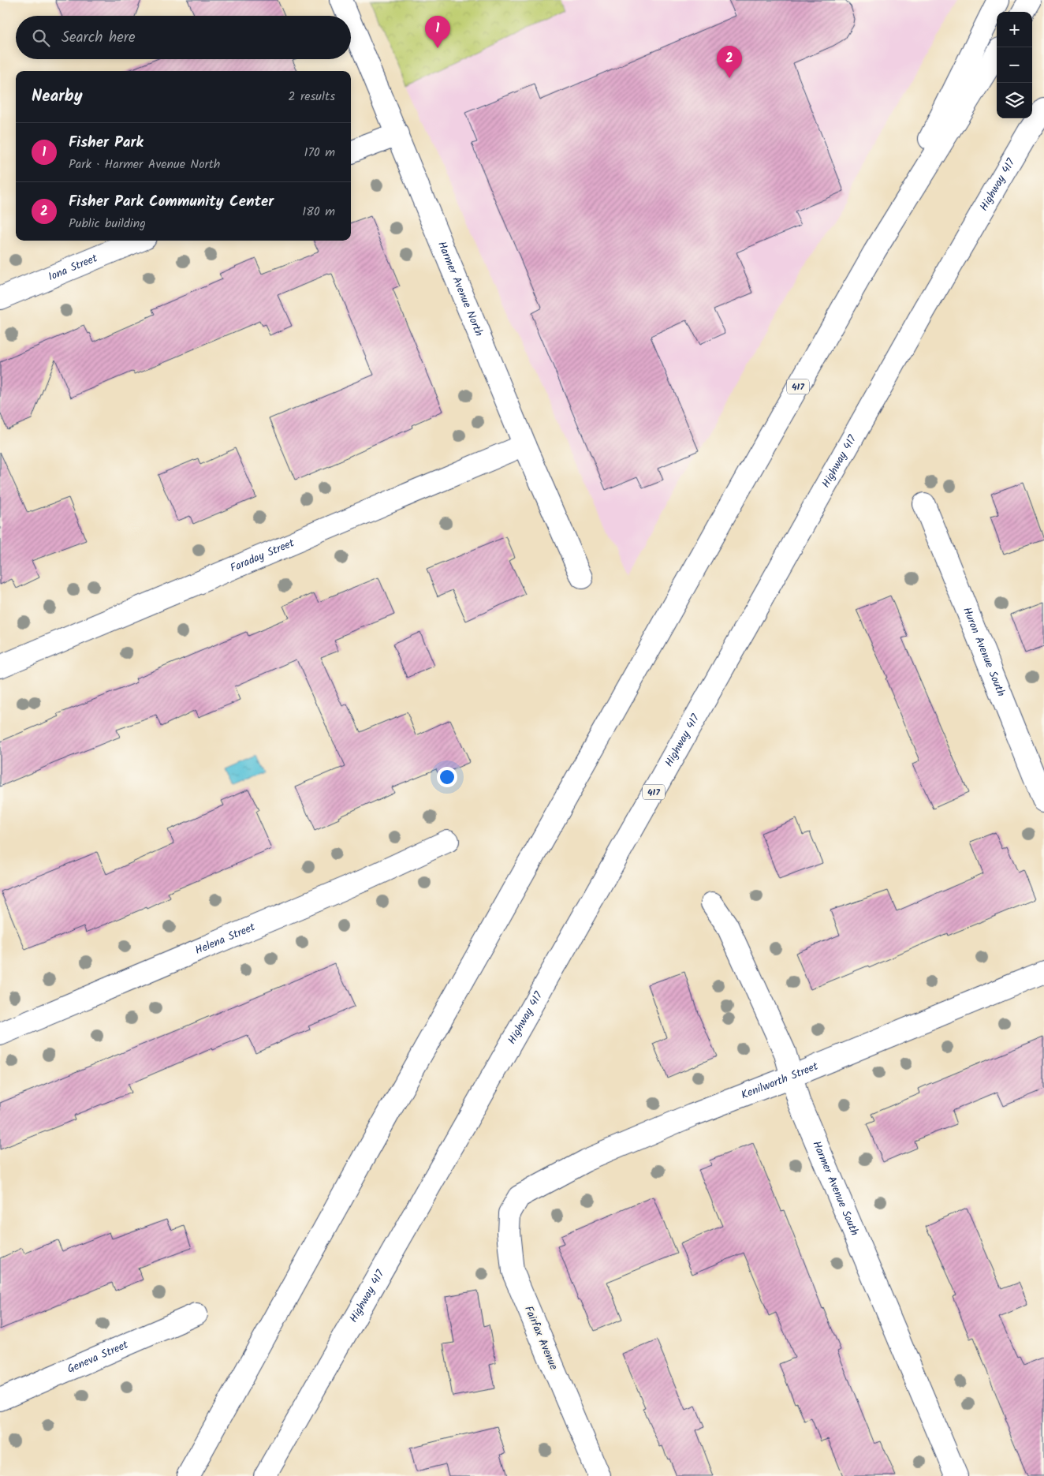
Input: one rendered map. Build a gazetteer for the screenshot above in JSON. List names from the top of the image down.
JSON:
{
  "streets": {
    "main road": [
      "Highway 417",
      "Iona Street",
      "Harmer Avenue North",
      "417",
      "Faraday Street",
      "Huron Avenue South",
      "Helena Street",
      "Kenilworth Street",
      "Harmer Avenue South",
      "Fairfax Avenue",
      "Geneva Street"
    ]
  },
  "crossings": [
    ["Harmer Avenue North", "Faraday Street"],
    ["Kenilworth Street", "Harmer Avenue South"],
    ["Kenilworth Street", "Fairfax Avenue"]
  ],
  "page": {
    "map_buttons": ["+", "−"],
    "pins": ["1", "2"],
    "search": "Search here",
    "heading": ["Nearby", "2 results"],
    "list": [
      {
        "mark": "1",
        "name": "Fisher Park",
        "note": "Park · Harmer Avenue North",
        "value": "170 m"
      },
      {
        "mark": "2",
        "name": "Fisher Park Community Center",
        "note": "Public building",
        "value": "180 m"
      }
    ]
  }
}
